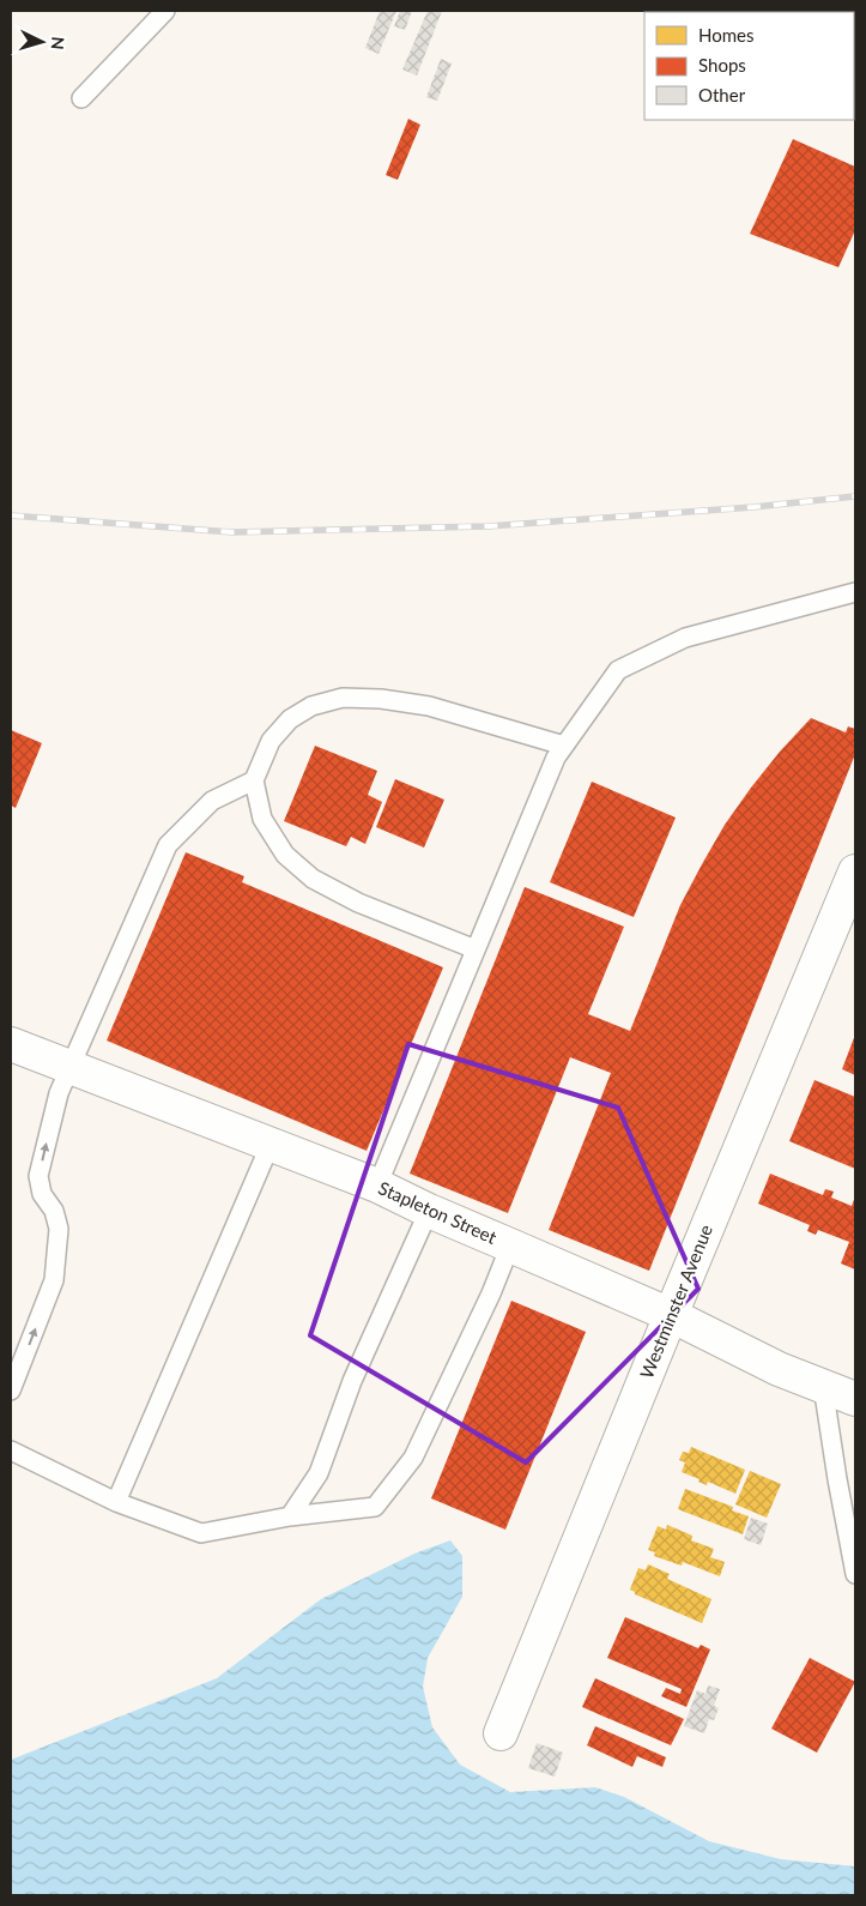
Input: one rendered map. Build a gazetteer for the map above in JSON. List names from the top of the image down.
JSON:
{
  "streets": {
    "street": ["Stapleton Street", "Westminster Avenue"]
  },
  "crossings": [
    ["Stapleton Street", "Westminster Avenue"]
  ],
  "legend": ["Homes", "Shops", "Other"],
  "north": "right"
}
